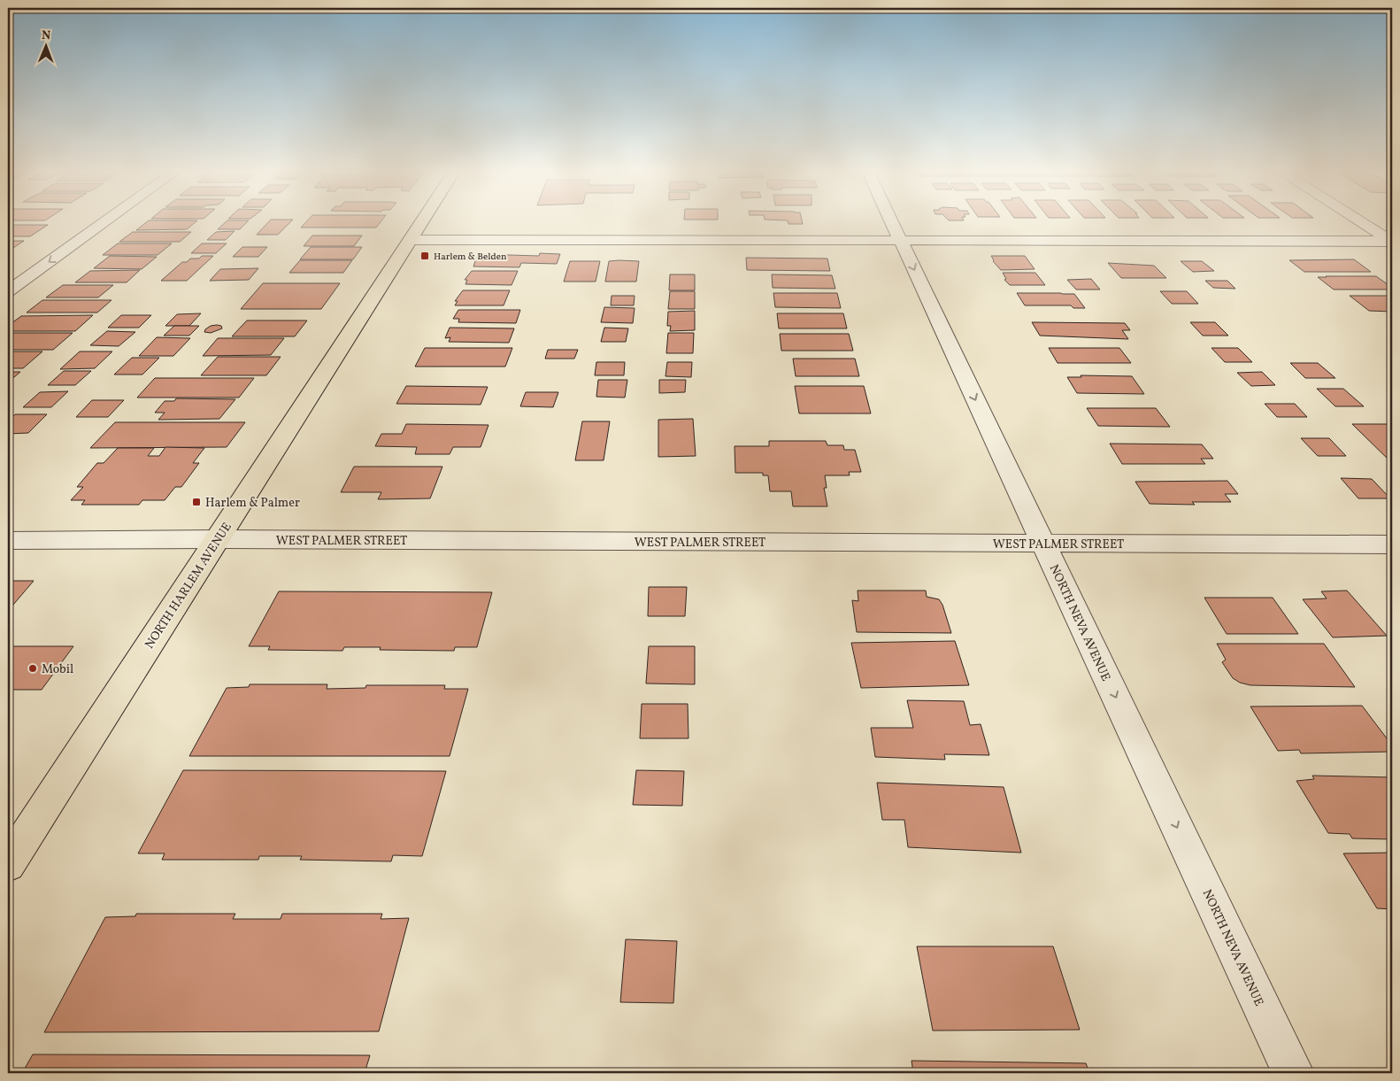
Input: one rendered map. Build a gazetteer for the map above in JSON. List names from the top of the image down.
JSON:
{
  "streets": {
    "main road": ["NORTH HARLEM AVENUE"],
    "street": ["WEST PALMER STREET", "NORTH NEVA AVENUE"]
  },
  "crossings": [
    ["WEST PALMER STREET", "NORTH HARLEM AVENUE"],
    ["WEST PALMER STREET", "NORTH NEVA AVENUE"]
  ],
  "one_way": ["NORTH NEVA AVENUE"],
  "places": {
    "transit": ["Harlem & Belden", "Harlem & Palmer"],
    "other": ["Mobil"]
  },
  "north": "top"
}
